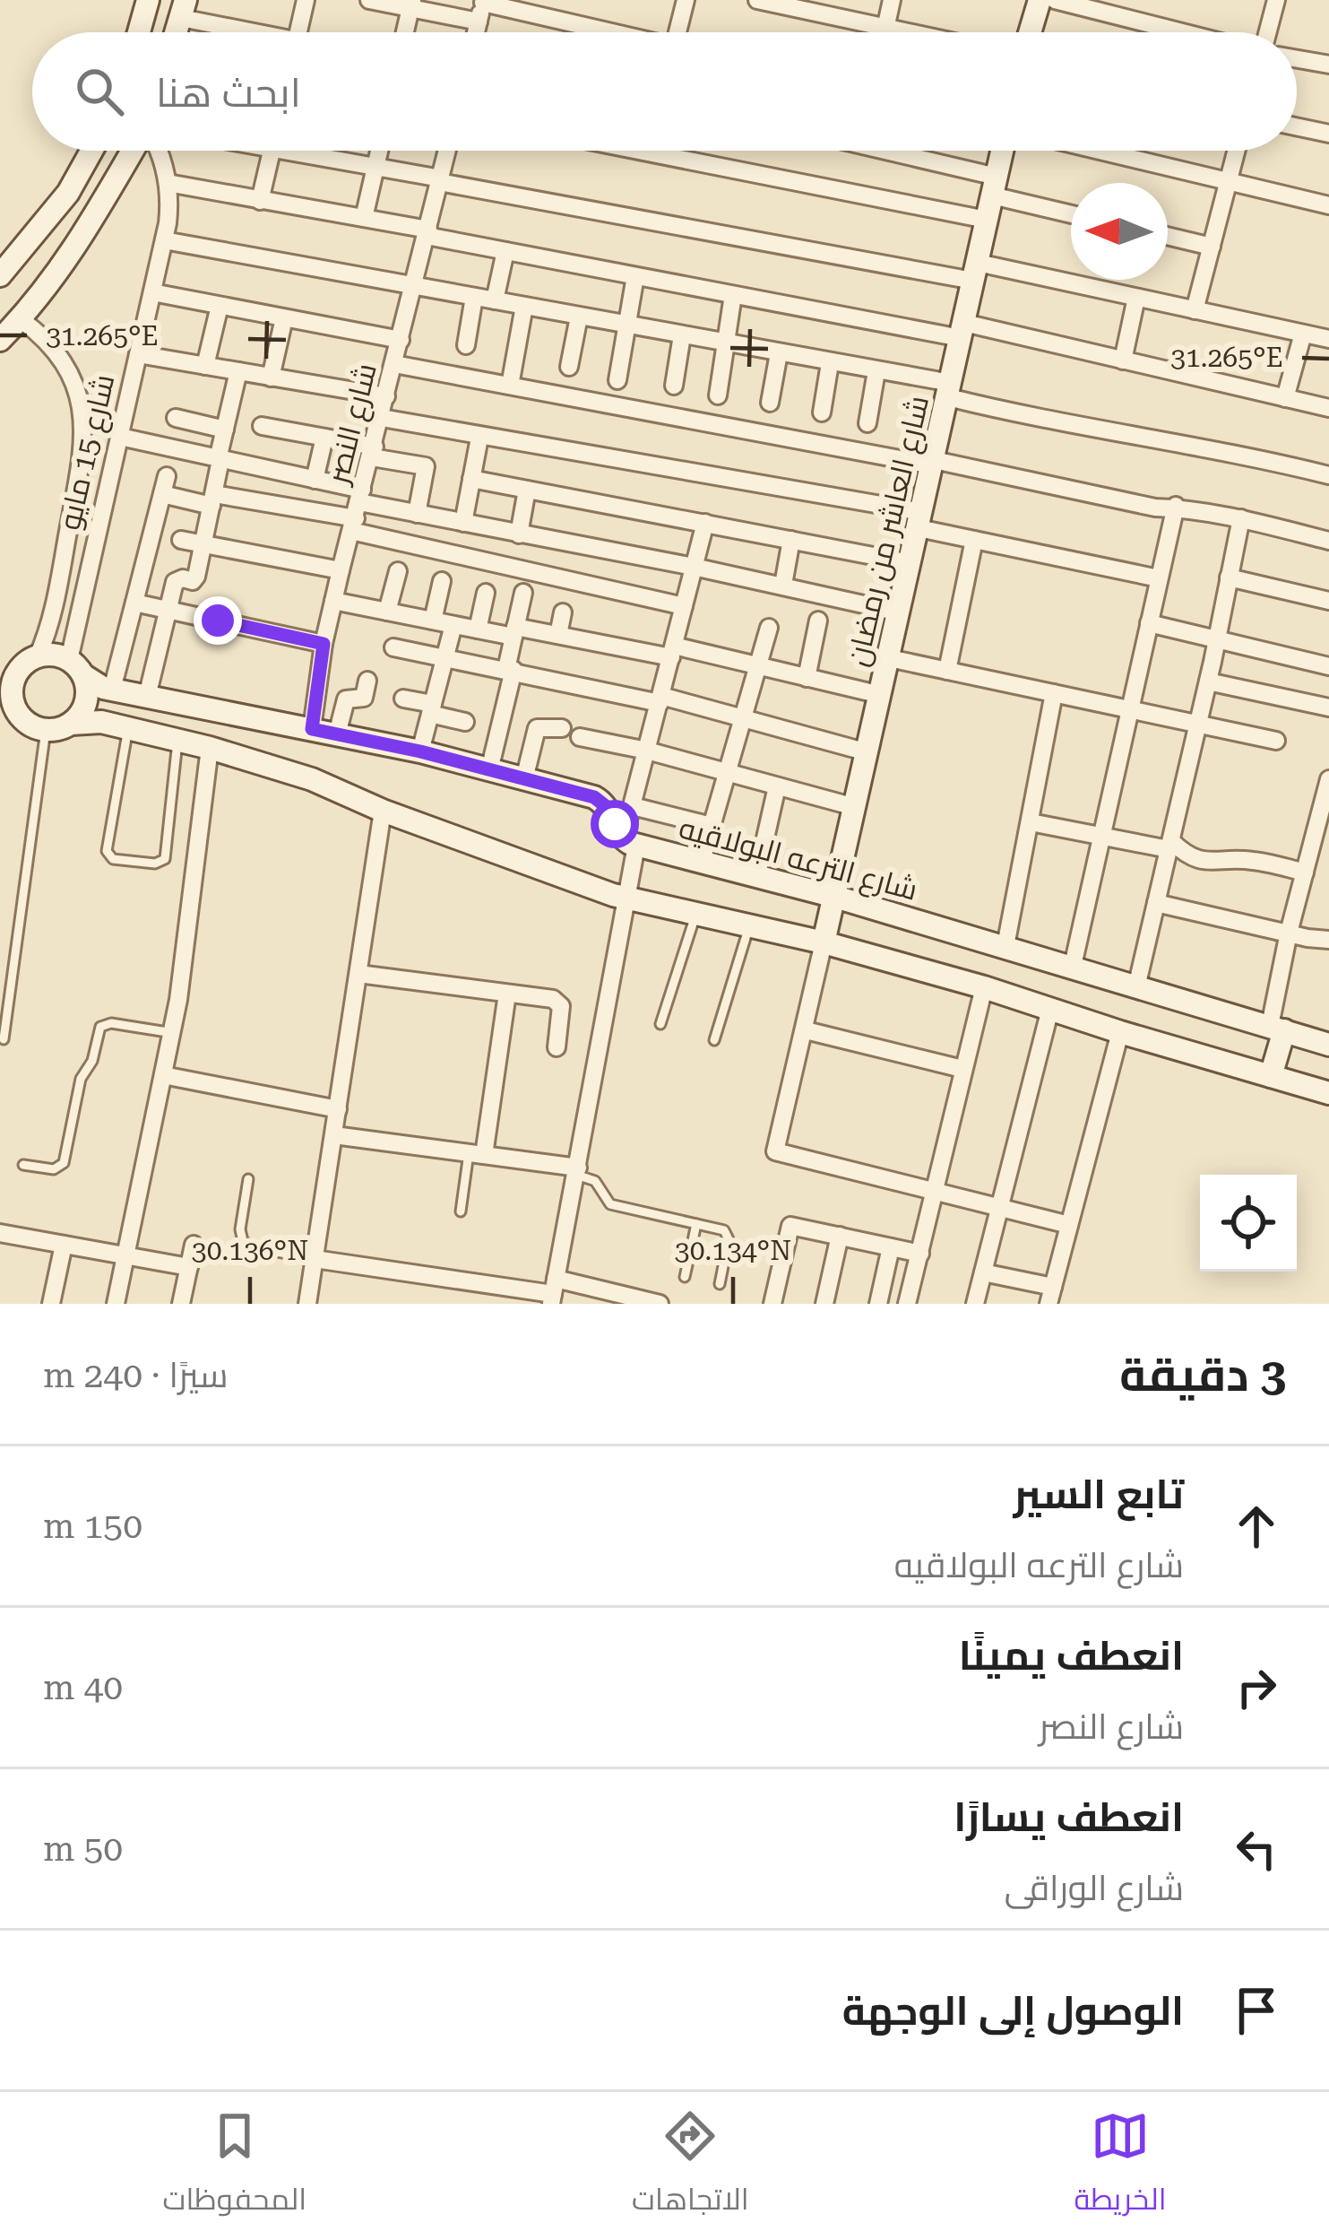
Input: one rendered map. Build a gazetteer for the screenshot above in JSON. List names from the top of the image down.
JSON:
{
  "streets": {
    "street": [
      "شارع النصر",
      "شارع 15 مايو",
      "شارع العاشر من رمضان",
      "شارع الترعه البولاقيه"
    ]
  },
  "crossings": [
    ["شارع العاشر من رمضان", "شارع الترعه البولاقيه"]
  ],
  "north": "left",
  "page": {
    "search": "ابحث هنا",
    "heading": ["3 دقيقة", "سيرًا · 240 m"],
    "list": [
      ["تابع السير", "شارع الترعه البولاقيه", "150 m"],
      ["انعطف يمينًا", "شارع النصر", "40 m"],
      ["انعطف يسارًا", "شارع الوراقى", "50 m"],
      "الوصول إلى الوجهة"
    ],
    "nav": ["الخريطة", "الاتجاهات", "المحفوظات"]
  },
  "coordinates": ["31.265°E", "30.136°N", "30.134°N"]
}
